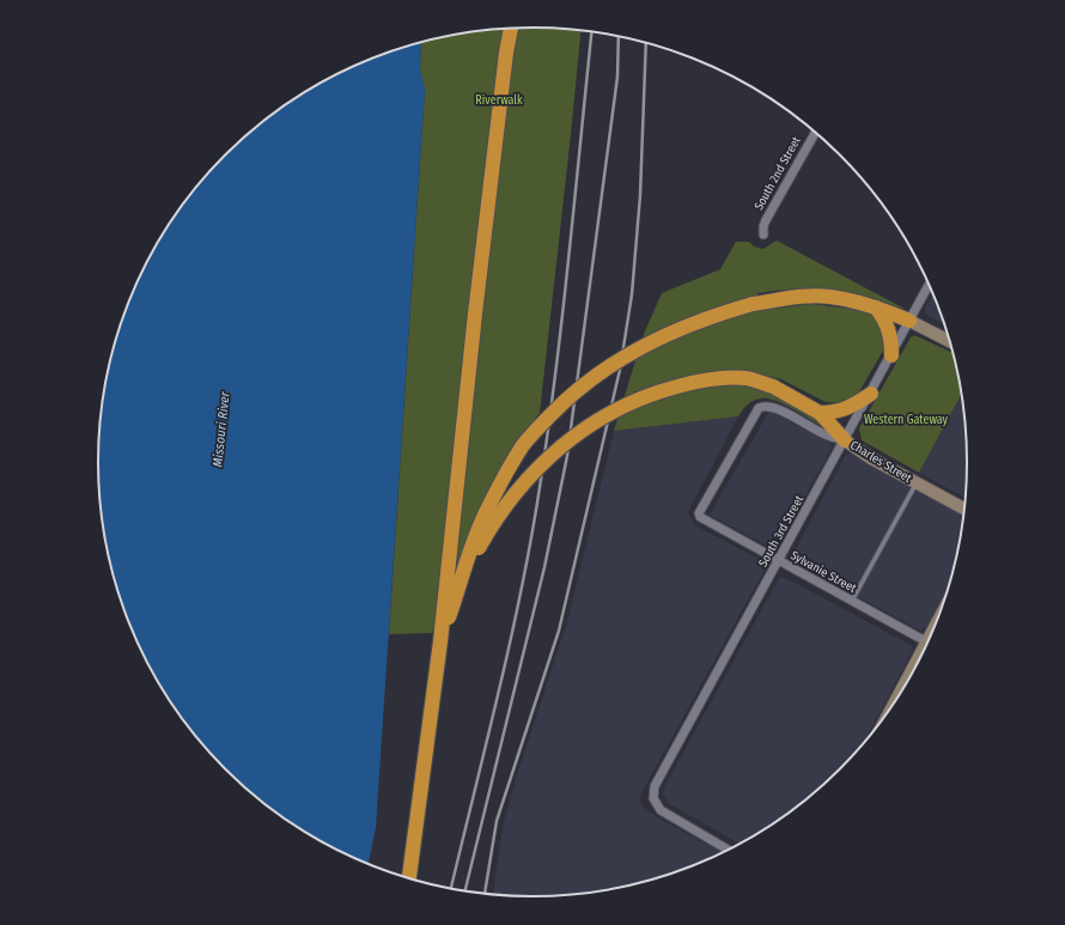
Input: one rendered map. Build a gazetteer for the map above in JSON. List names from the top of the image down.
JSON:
{
  "streets": {
    "main road": ["Charles Street"],
    "street": ["South 2nd Street", "South 3rd Street", "Sylvanie Street"]
  },
  "crossings": [
    ["Charles Street", "South 3rd Street"],
    ["Charles Street", "Sylvanie Street"],
    ["South 3rd Street", "Sylvanie Street"]
  ],
  "water": ["Missouri River"],
  "parks": ["Riverwalk", "Western Gateway"]
}
